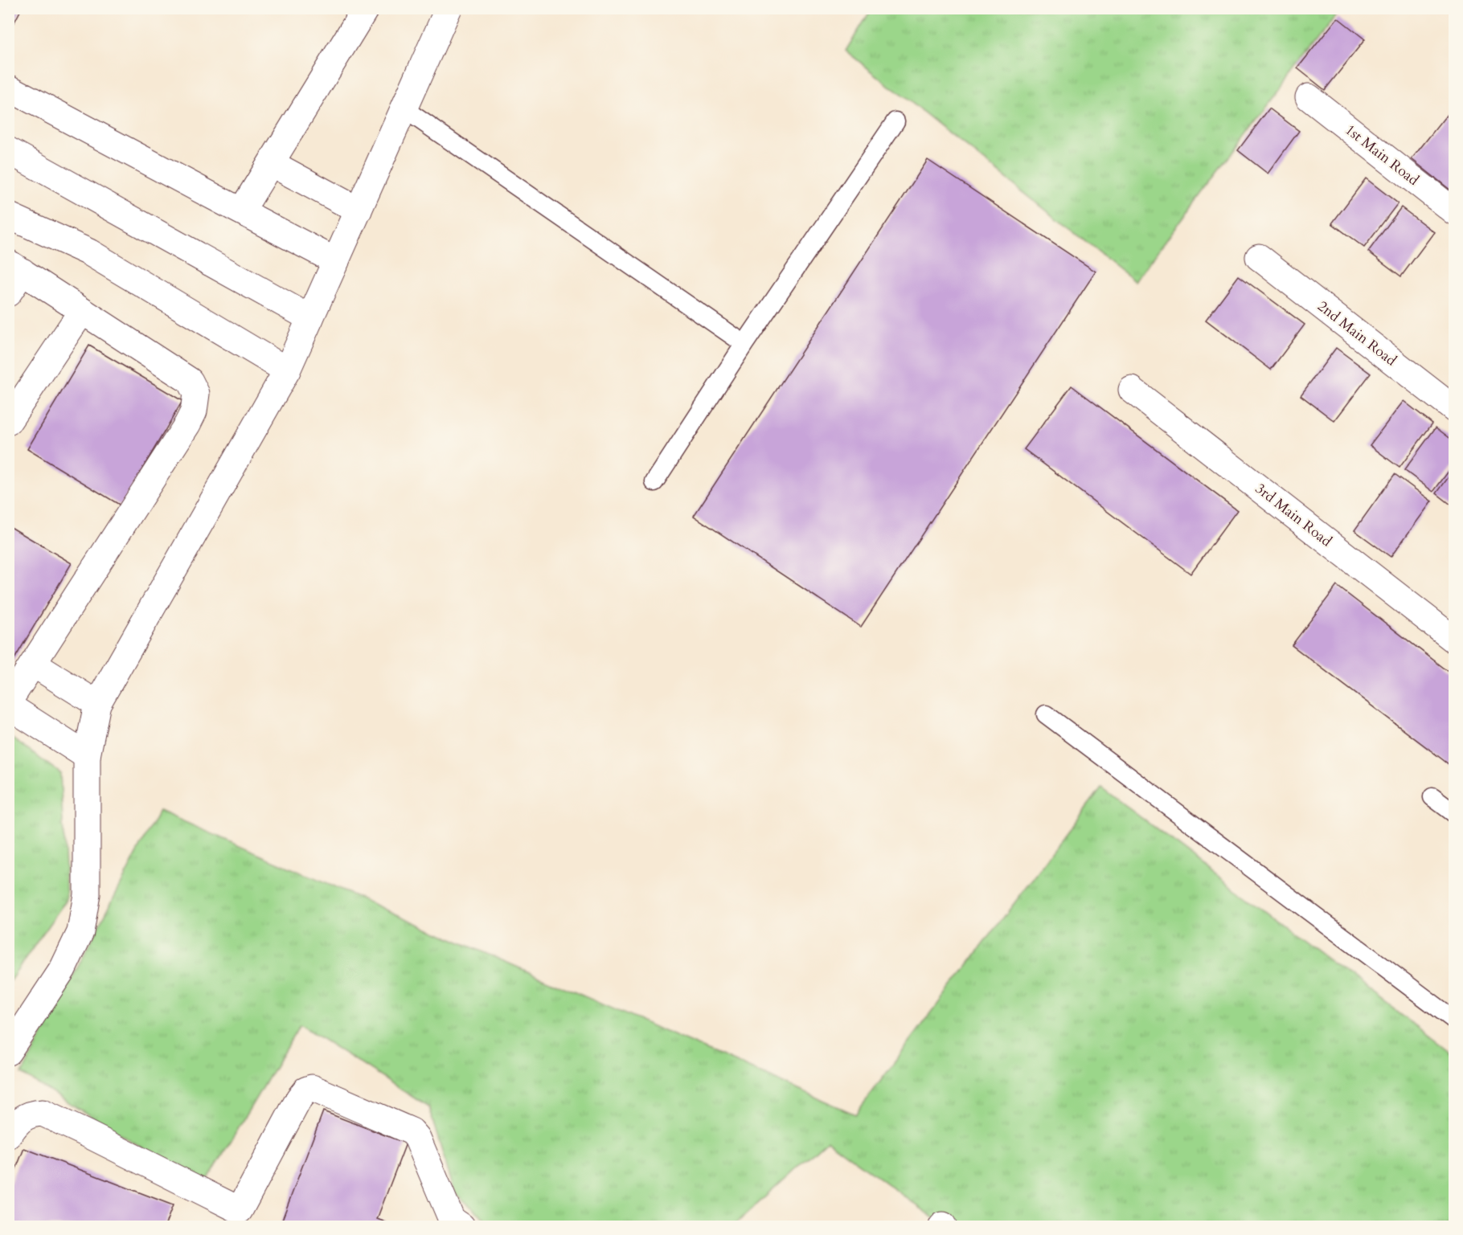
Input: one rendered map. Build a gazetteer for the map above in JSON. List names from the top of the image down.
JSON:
{
  "streets": {
    "street": ["1st Main Road", "2nd Main Road", "3rd Main Road"]
  }
}
